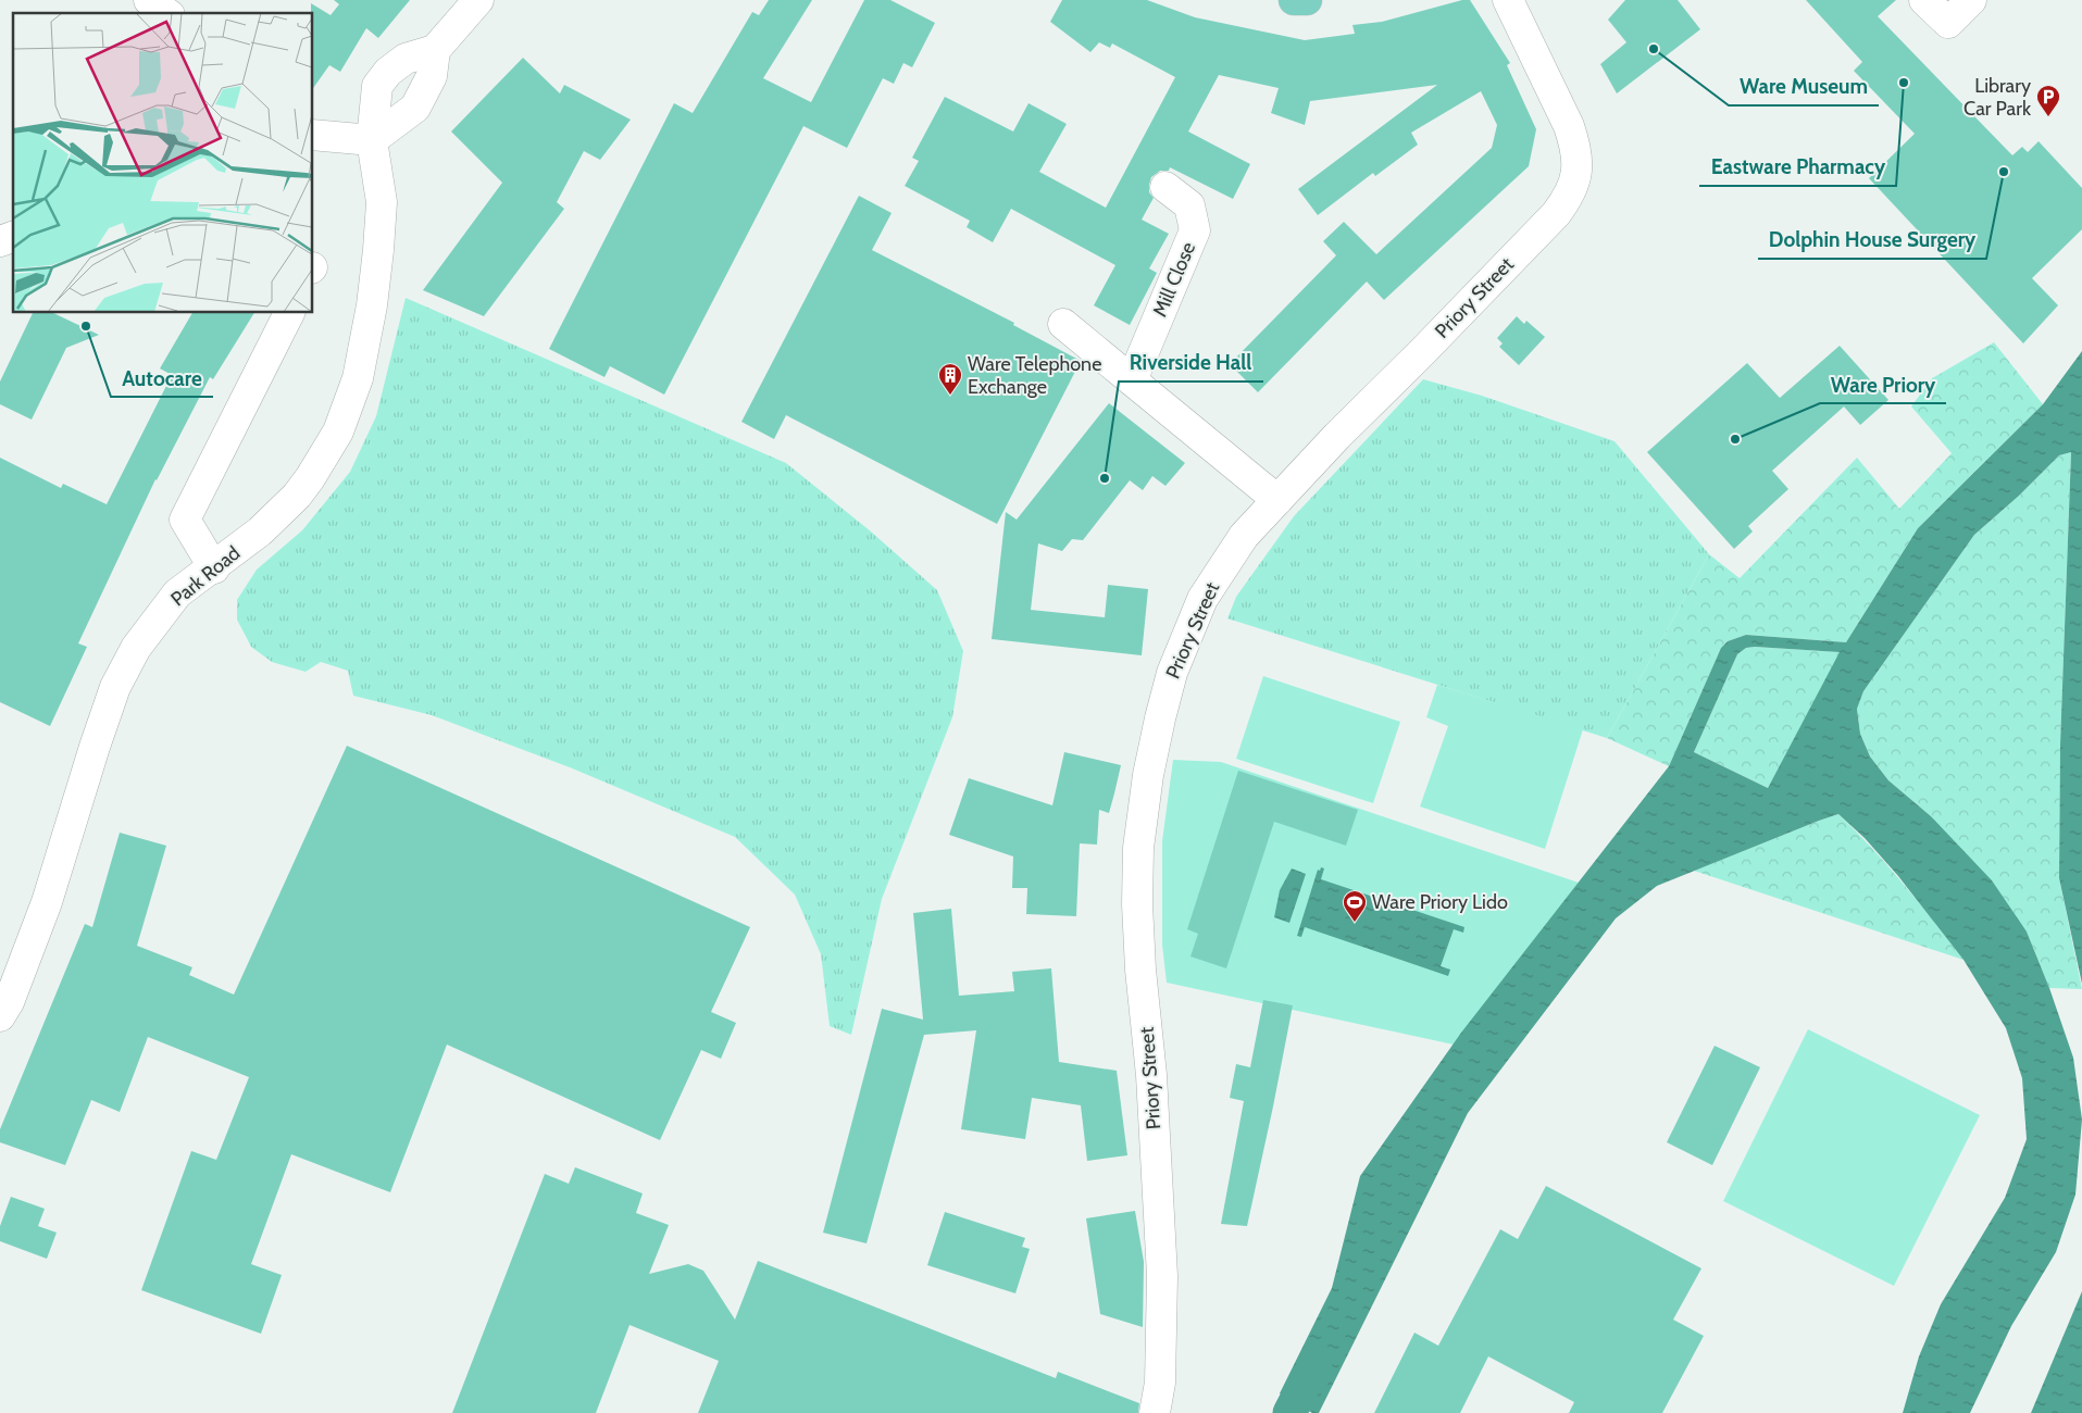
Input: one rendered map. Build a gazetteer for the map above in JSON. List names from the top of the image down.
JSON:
{
  "streets": {
    "street": ["Mill Close", "Priory Street", "Park Road"]
  },
  "places": {
    "other": [
      "Ware Museum",
      "Eastware Pharmacy",
      "Dolphin House Surgery",
      "Autocare",
      "Ware Priory",
      "Riverside Hall"
    ],
    "parking": ["Library Car Park"],
    "building": ["Ware Telephone Exchange"],
    "sports": ["Ware Priory Lido"]
  }
}
